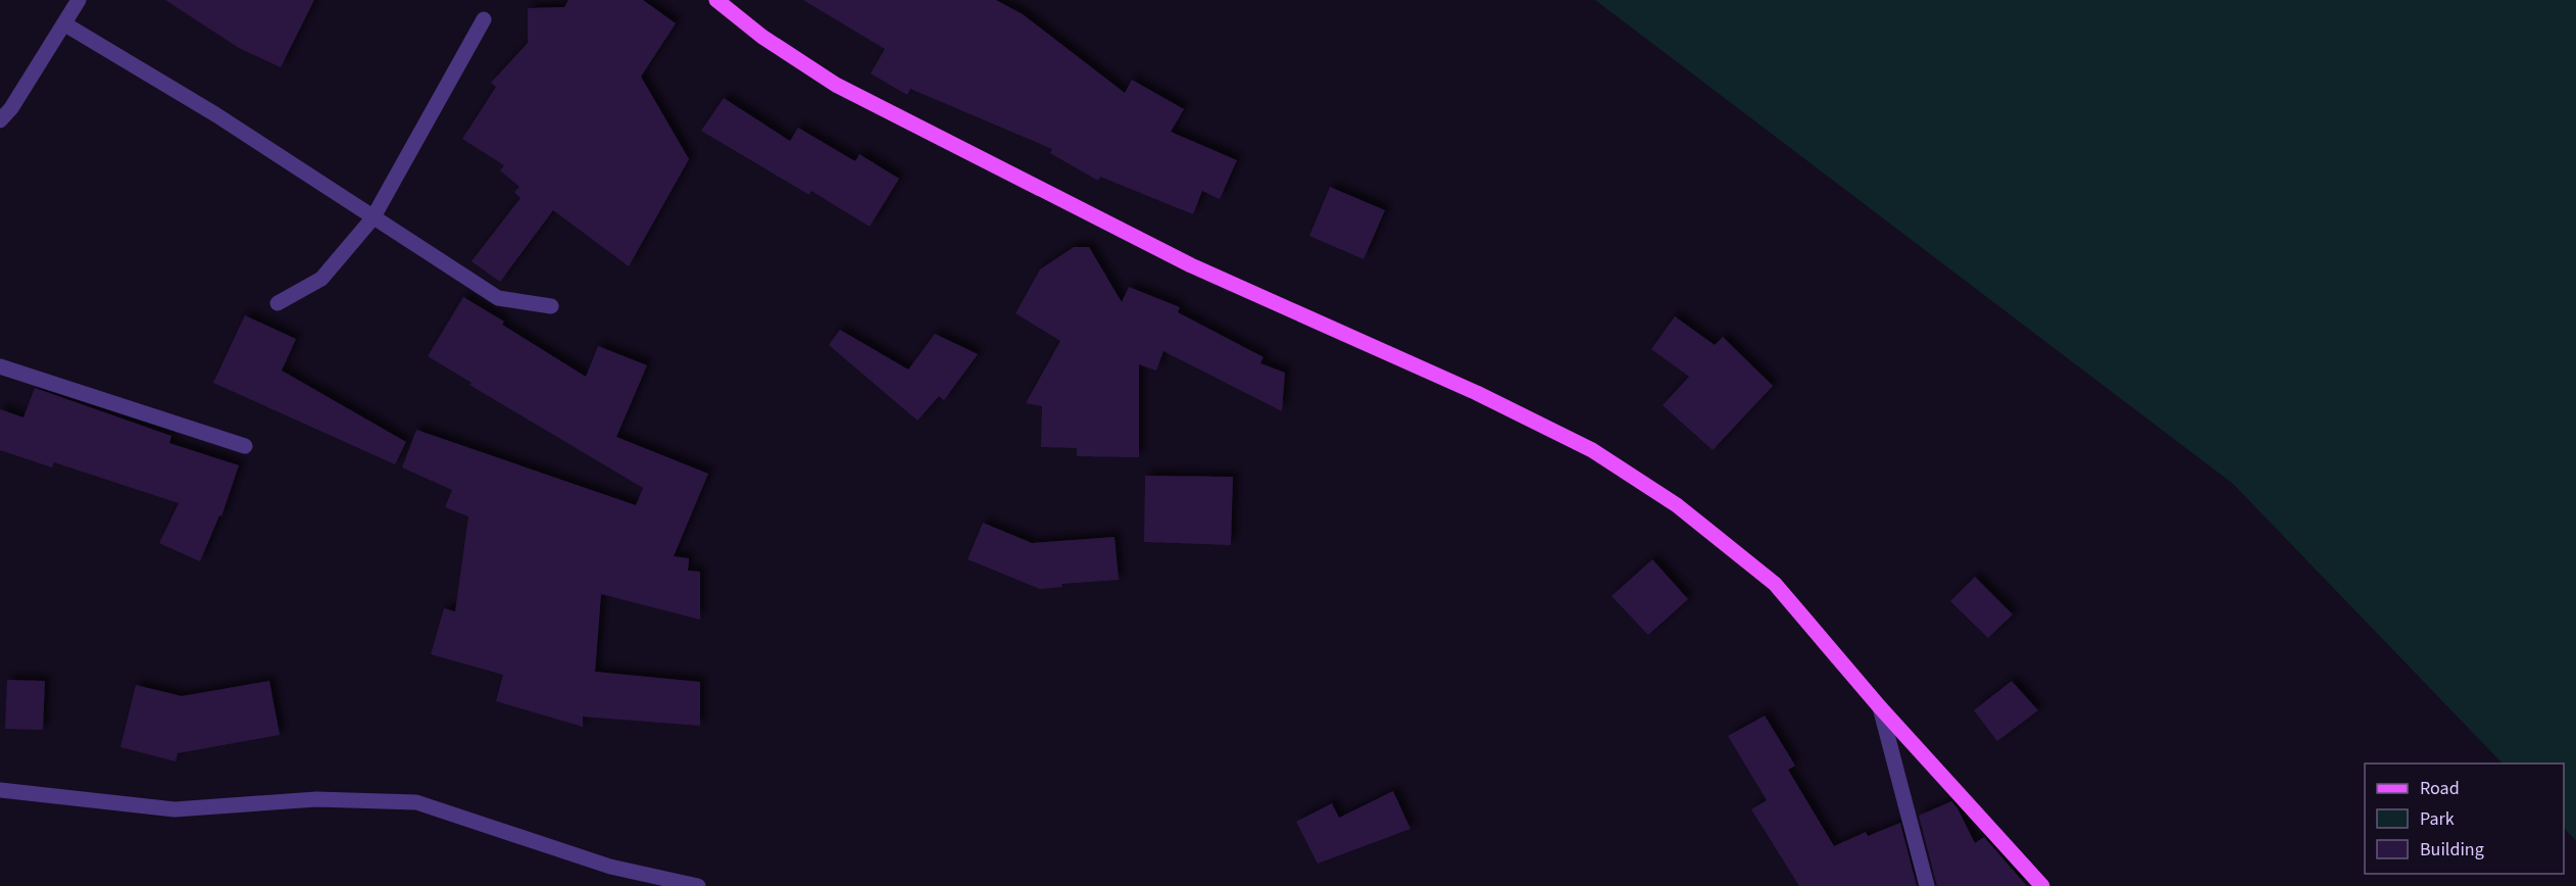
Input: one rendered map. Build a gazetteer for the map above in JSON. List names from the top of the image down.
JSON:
{
  "legend": ["Road", "Park", "Building"]
}
